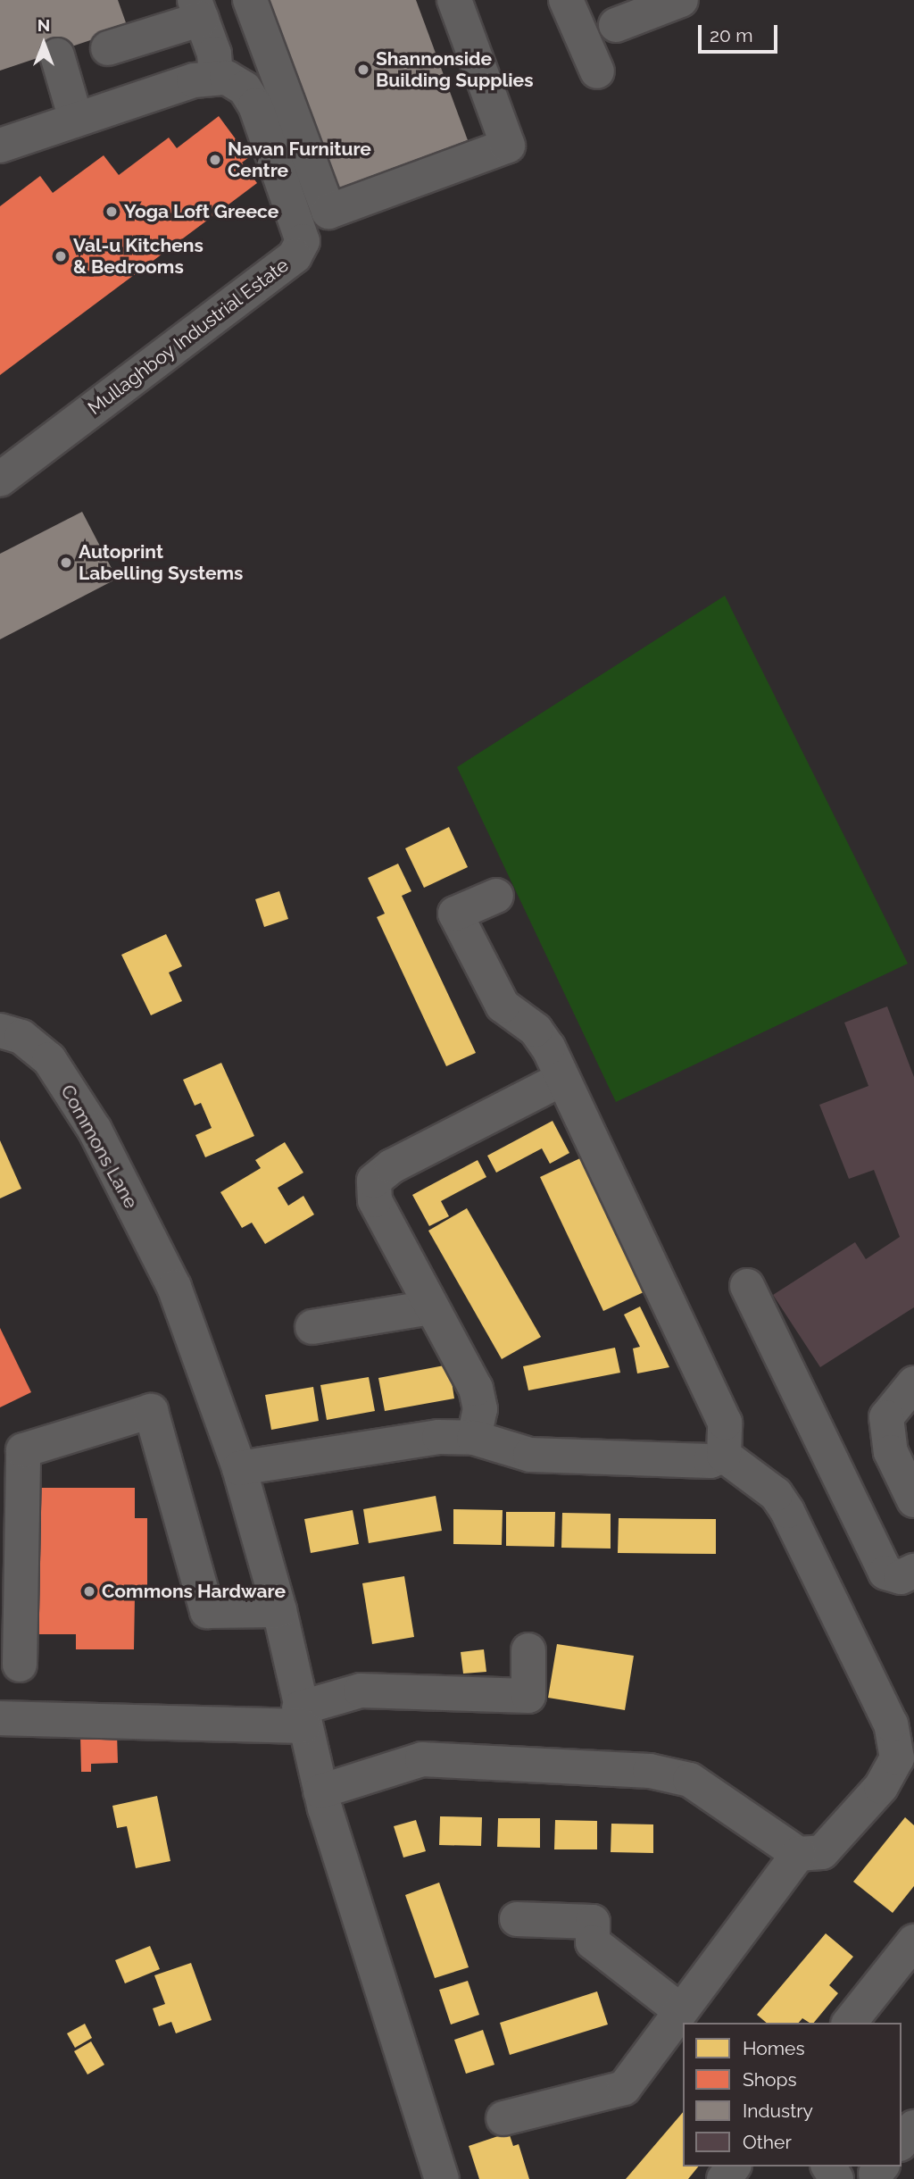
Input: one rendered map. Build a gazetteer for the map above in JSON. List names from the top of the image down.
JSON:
{
  "streets": {
    "street": ["Mullaghboy Industrial Estate", "Commons Lane"]
  },
  "places": [
    "Shannonside Building Supplies",
    "Navan Furniture Centre",
    "Yoga Loft Greece",
    "Val-u Kitchens & Bedrooms",
    "Autoprint Labelling Systems",
    "Commons Hardware"
  ],
  "legend": [
    "Homes",
    "Shops",
    "Industry",
    "Other"
  ],
  "scale_bar": "20 m",
  "north": "top"
}
